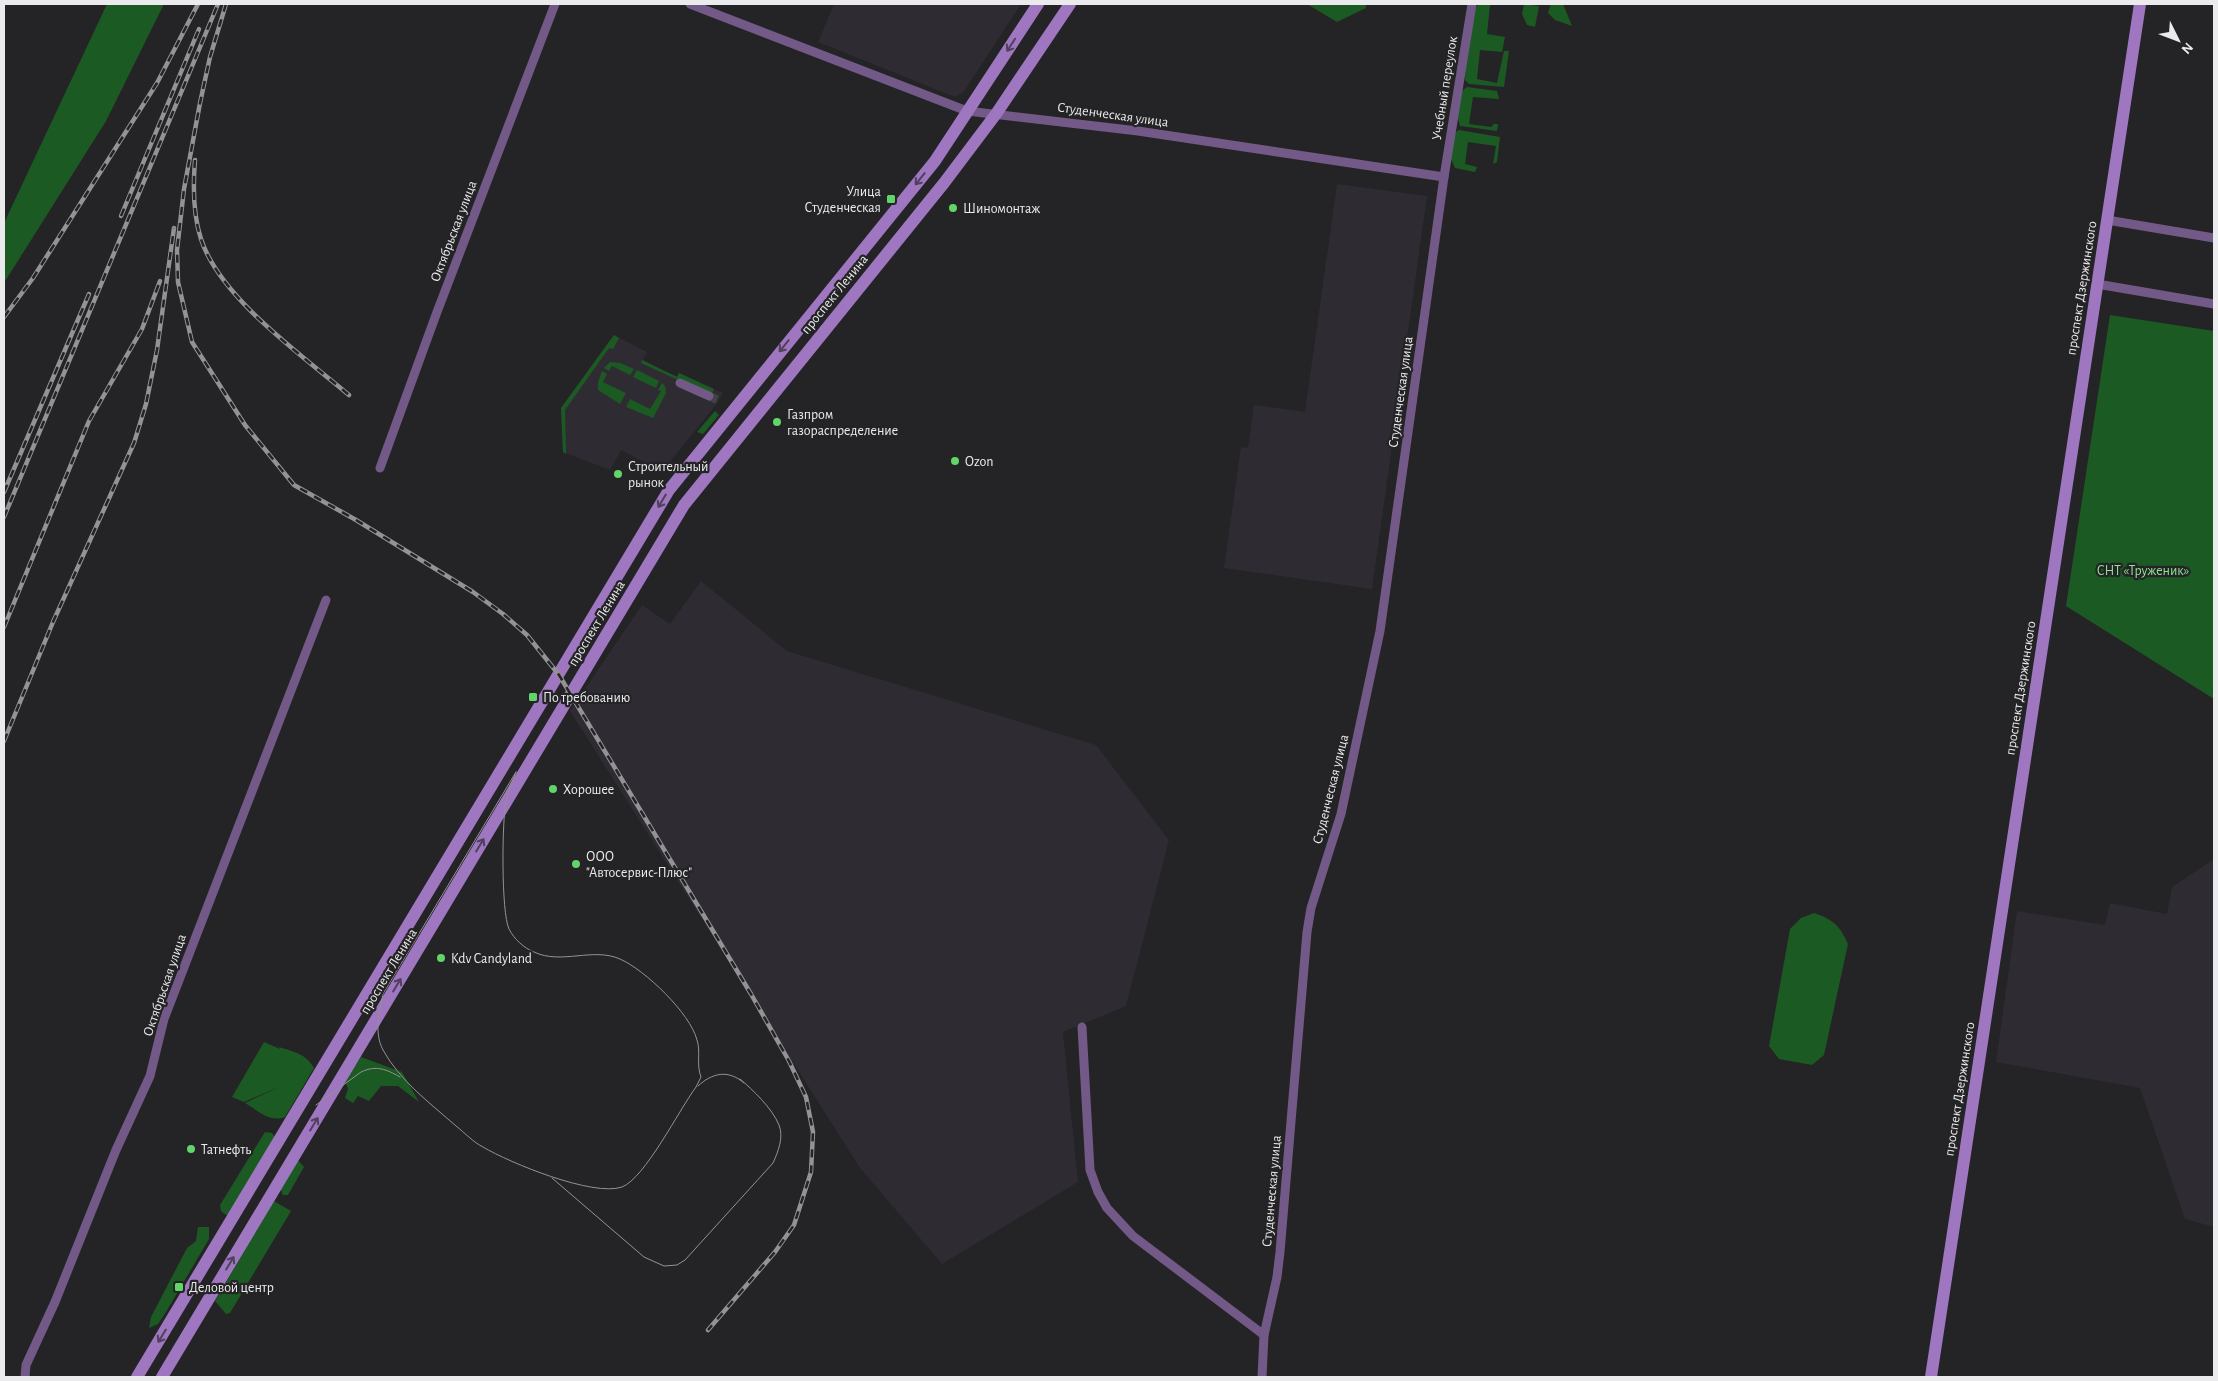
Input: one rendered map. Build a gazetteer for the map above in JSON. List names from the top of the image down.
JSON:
{
  "streets": {
    "main road": ["проспект Дзержинского", "проспект Ленина"],
    "street": ["Учебный переулок", "Студенческая улица", "Октябрьская улица"]
  },
  "crossings": [
    ["Учебный переулок", "Студенческая улица"],
    ["Студенческая улица", "проспект Ленина"]
  ],
  "parks": ["СНТ «Труженик»"],
  "places": {
    "transit": ["Улица Студенческая", "По требованию", "Деловой центр"],
    "other": [
      "Шиномонтаж",
      "Газпром газораспределение",
      "Ozon",
      "Строительный рынок",
      "Хорошее",
      "ООО \"Автосервис-Плюс\"",
      "Kdv Candyland",
      "Татнефть"
    ]
  },
  "north": "bottom right"
}
